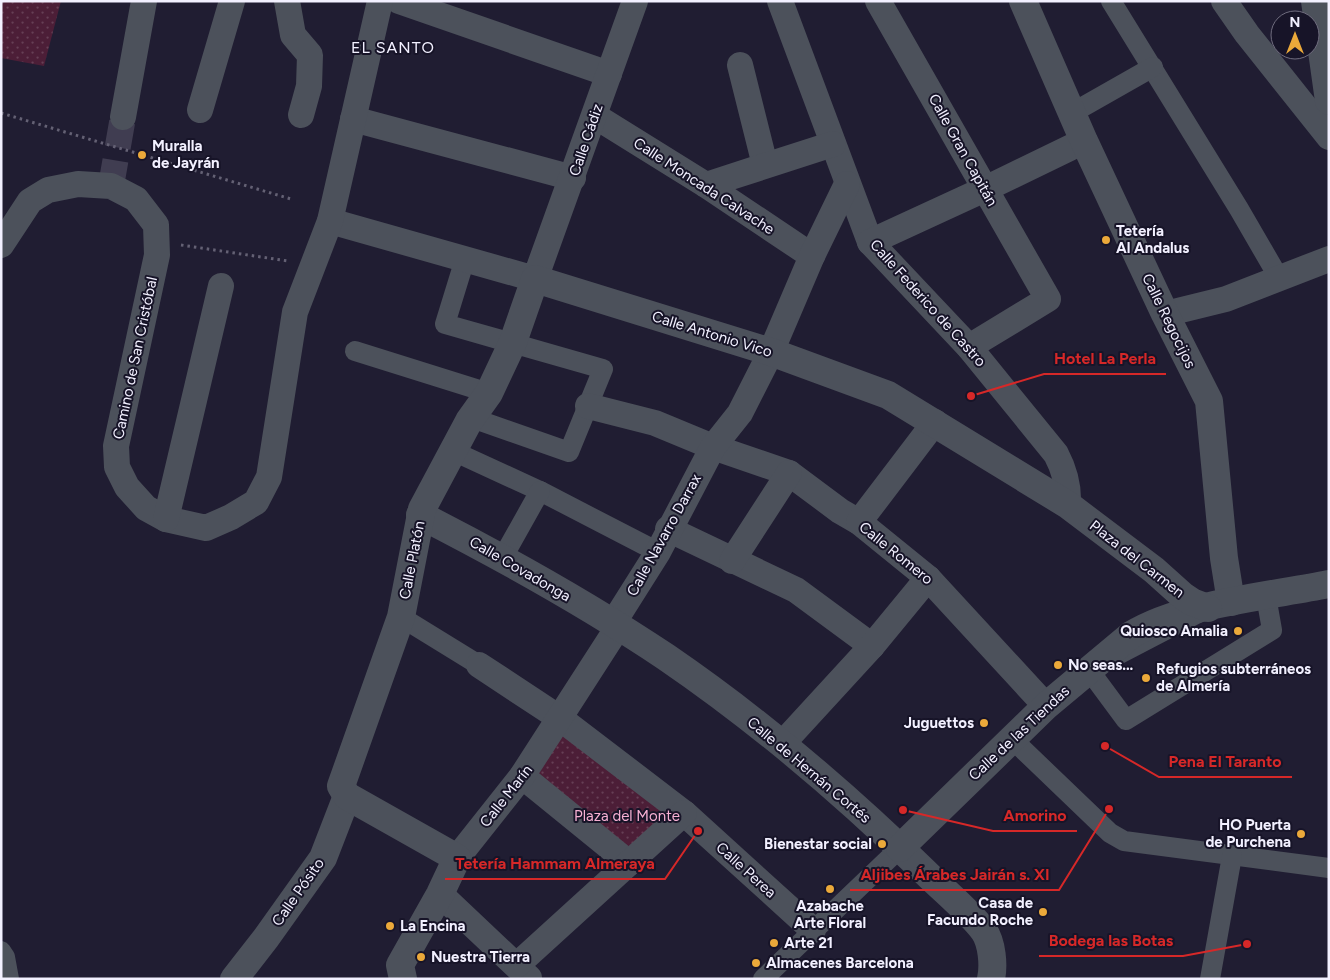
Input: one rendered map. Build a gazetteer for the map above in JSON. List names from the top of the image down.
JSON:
{
  "streets": {
    "street": [
      "Calle Cádiz",
      "Calle Gran Capitán",
      "Calle Moncada Calvache",
      "Calle Federico de Castro",
      "Calle Regocijos",
      "Calle Antonio Vico",
      "Camino de San Cristóbal",
      "Calle Navarro Darrax",
      "Calle Romero",
      "Plaza del Carmen",
      "Calle Platón",
      "Calle Covadonga",
      "Calle de las Tiendas",
      "Calle de Hernán Cortés",
      "Calle Marín",
      "Calle Perea",
      "Calle Pósito"
    ]
  },
  "crossings": [
    ["Calle Cádiz", "Calle Moncada Calvache"],
    ["Calle Cádiz", "Calle Antonio Vico"],
    ["Calle Cádiz", "Calle Platón"],
    ["Calle Gran Capitán", "Calle Federico de Castro"],
    ["Calle Moncada Calvache", "Calle Navarro Darrax"],
    ["Calle Federico de Castro", "Calle Antonio Vico"],
    ["Calle Federico de Castro", "Calle Navarro Darrax"],
    ["Calle Federico de Castro", "Plaza del Carmen"],
    ["Calle Regocijos", "Plaza del Carmen"],
    ["Calle Regocijos", "Calle de las Tiendas"],
    ["Calle Antonio Vico", "Camino de San Cristóbal"],
    ["Calle Antonio Vico", "Calle Navarro Darrax"],
    ["Calle Antonio Vico", "Plaza del Carmen"],
    ["Calle Antonio Vico", "Calle Platón"],
    ["Calle Navarro Darrax", "Calle Romero"],
    ["Calle Navarro Darrax", "Calle Covadonga"],
    ["Calle Navarro Darrax", "Calle de Hernán Cortés"],
    ["Calle Navarro Darrax", "Calle Marín"],
    ["Calle Navarro Darrax", "Calle Perea"],
    ["Calle Romero", "Calle de las Tiendas"],
    ["Plaza del Carmen", "Calle de las Tiendas"],
    ["Calle Platón", "Calle Covadonga"],
    ["Calle Platón", "Calle Pósito"],
    ["Calle Covadonga", "Calle de Hernán Cortés"],
    ["Calle de las Tiendas", "Calle de Hernán Cortés"],
    ["Calle de las Tiendas", "Calle Perea"],
    ["Calle Marín", "Calle Perea"]
  ],
  "districts": ["EL SANTO"],
  "parks": ["Plaza del Monte"],
  "places": [
    "Muralla de Jayrán",
    "Tetería Al Andalus",
    "Hotel La Perla",
    "Quiosco Amalia",
    "No seas...",
    "Refugios subterráneos de Almería",
    "Juguettos",
    "Pena El Taranto",
    "Aljibes Árabes Jairán s. XI",
    "Amorino",
    "Tetería Hammam Almeraya",
    "HO Puerta de Purchena",
    "Bienestar social",
    "Azabache Arte Floral",
    "Casa de Facundo Roche",
    "La Encina",
    "Arte 21",
    "Bodega las Botas",
    "Nuestra Tierra",
    "Almacenes Barcelona"
  ],
  "north": "top"
}
